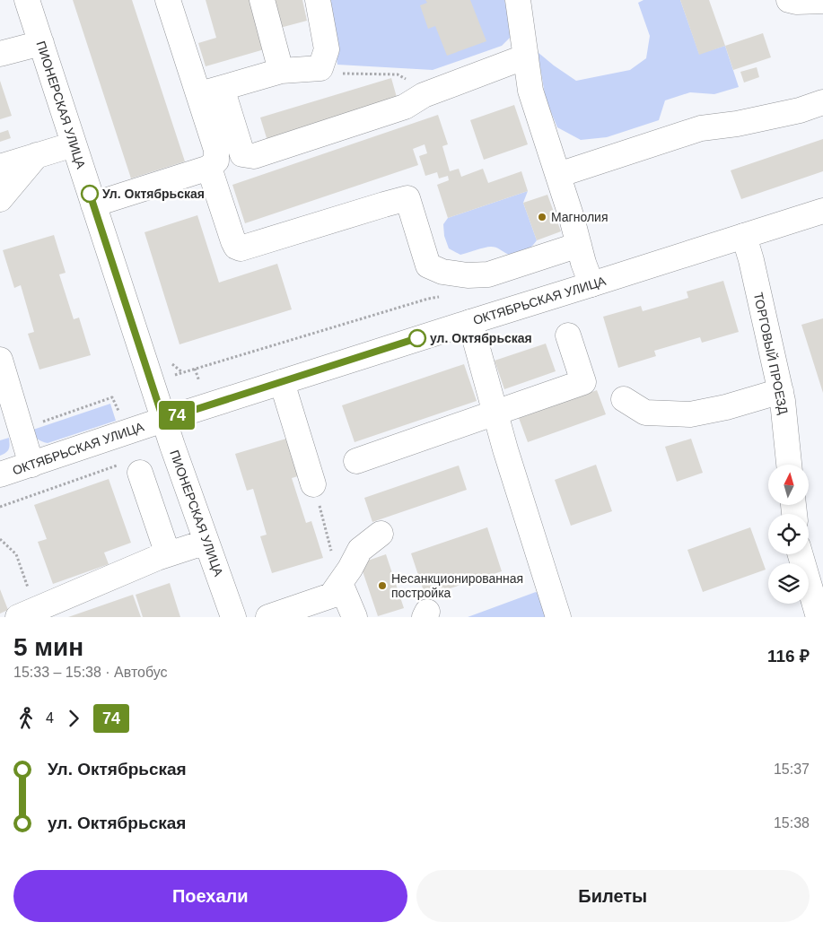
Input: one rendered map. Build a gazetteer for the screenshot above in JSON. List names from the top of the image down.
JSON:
{
  "streets": {
    "street": ["ПИОНЕРСКАЯ УЛИЦА", "ОКТЯБРЬСКАЯ УЛИЦА", "ТОРГОВЫЙ ПРОЕЗД"]
  },
  "crossings": [
    ["ПИОНЕРСКАЯ УЛИЦА", "ОКТЯБРЬСКАЯ УЛИЦА"],
    ["ОКТЯБРЬСКАЯ УЛИЦА", "ТОРГОВЫЙ ПРОЕЗД"]
  ],
  "places": [
    "Ул. Октябрьская",
    "Магнолия",
    "ул. Октябрьская",
    "Несанкционированная постройка"
  ],
  "lines": ["bus line 74"],
  "north": "top",
  "page": {
    "on_map": "74",
    "heading": ["5 мин", "15:33 – 15:38 · Автобус", "116 ₽"],
    "legs": ["4", "74"],
    "list": [
      {
        "name": "Ул. Октябрьская",
        "value": "15:37"
      },
      {
        "name": "ул. Октябрьская",
        "value": "15:38"
      }
    ],
    "buttons": ["Поехали", "Билеты"]
  }
}
